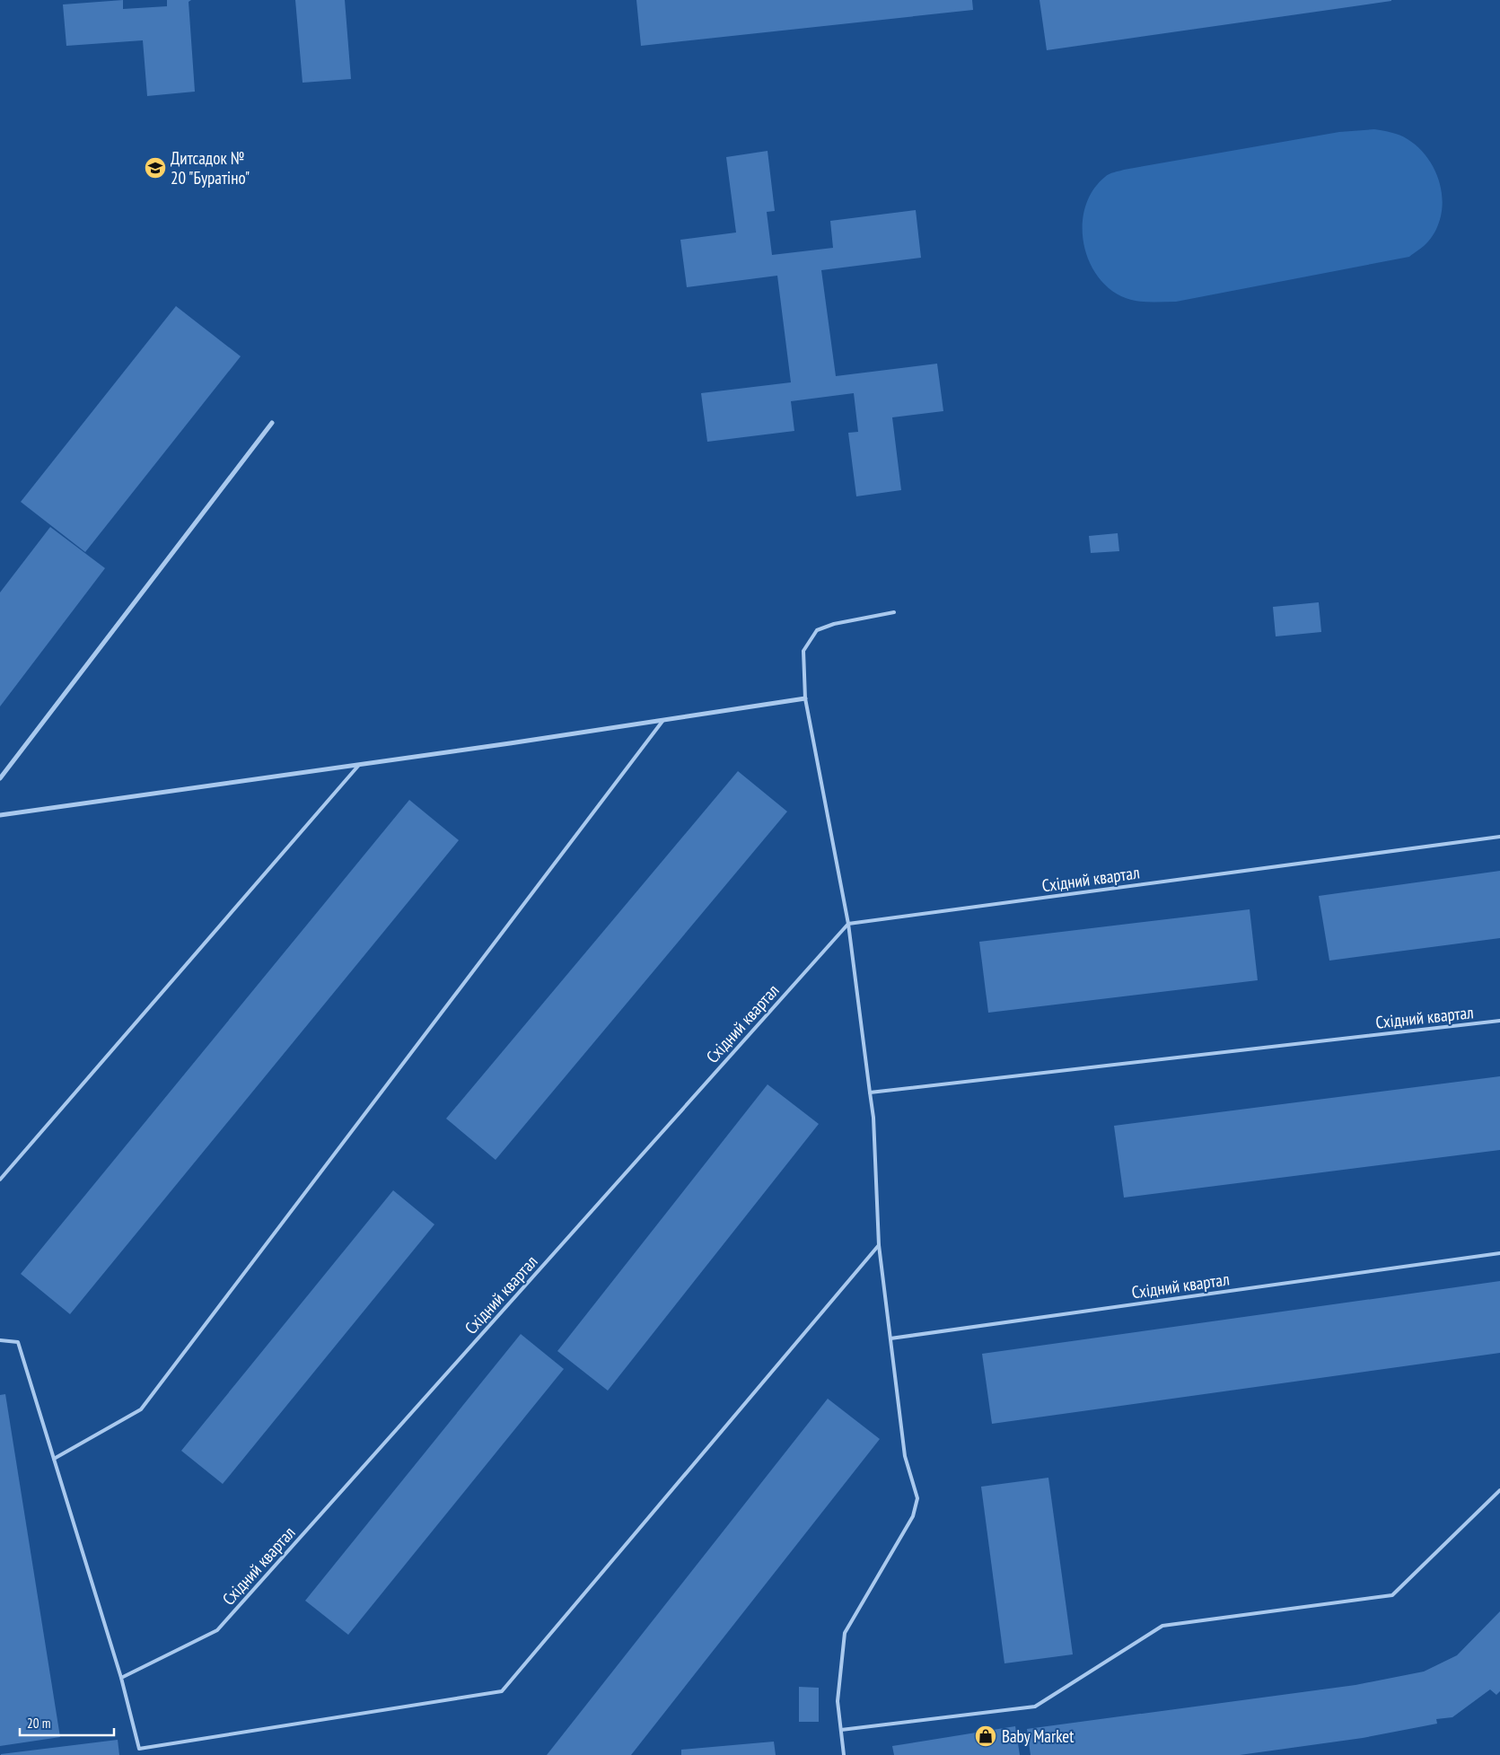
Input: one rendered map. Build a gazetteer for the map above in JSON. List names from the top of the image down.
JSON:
{
  "streets": {
    "lane": ["Східний квартал"]
  },
  "places": {
    "school or university": ["Дитсадок № 20 \"Буратіно\""],
    "shop": ["Baby Market"]
  },
  "scale_bar": "20 m"
}
